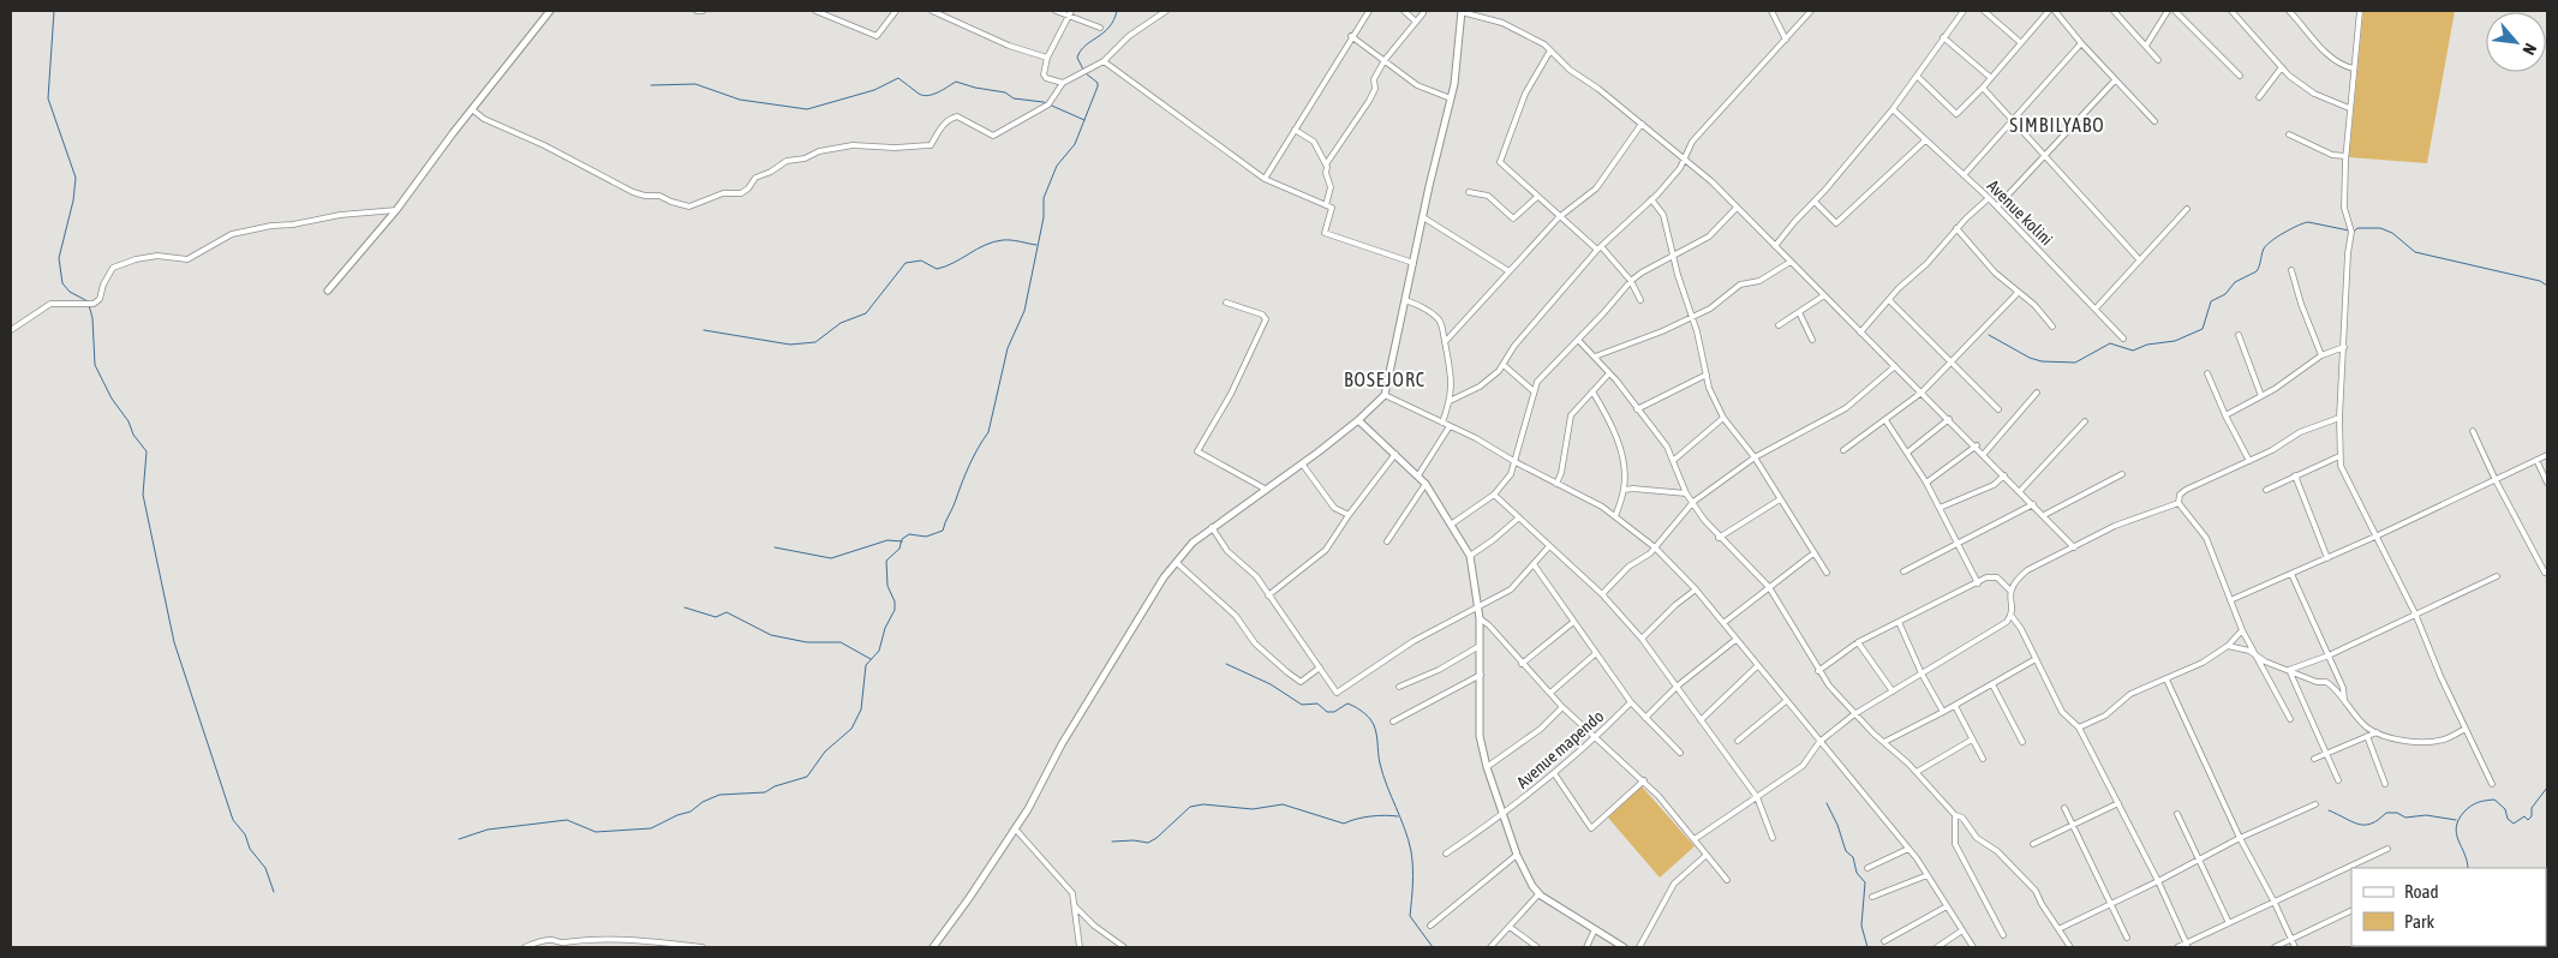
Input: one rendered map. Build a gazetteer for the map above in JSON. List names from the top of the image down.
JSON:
{
  "streets": {
    "street": ["Avenue kolini", "Avenue mapendo"]
  },
  "districts": ["SIMBILYABO", "BOSEJORC"],
  "legend": ["Road", "Park"],
  "north": "bottom right"
}
